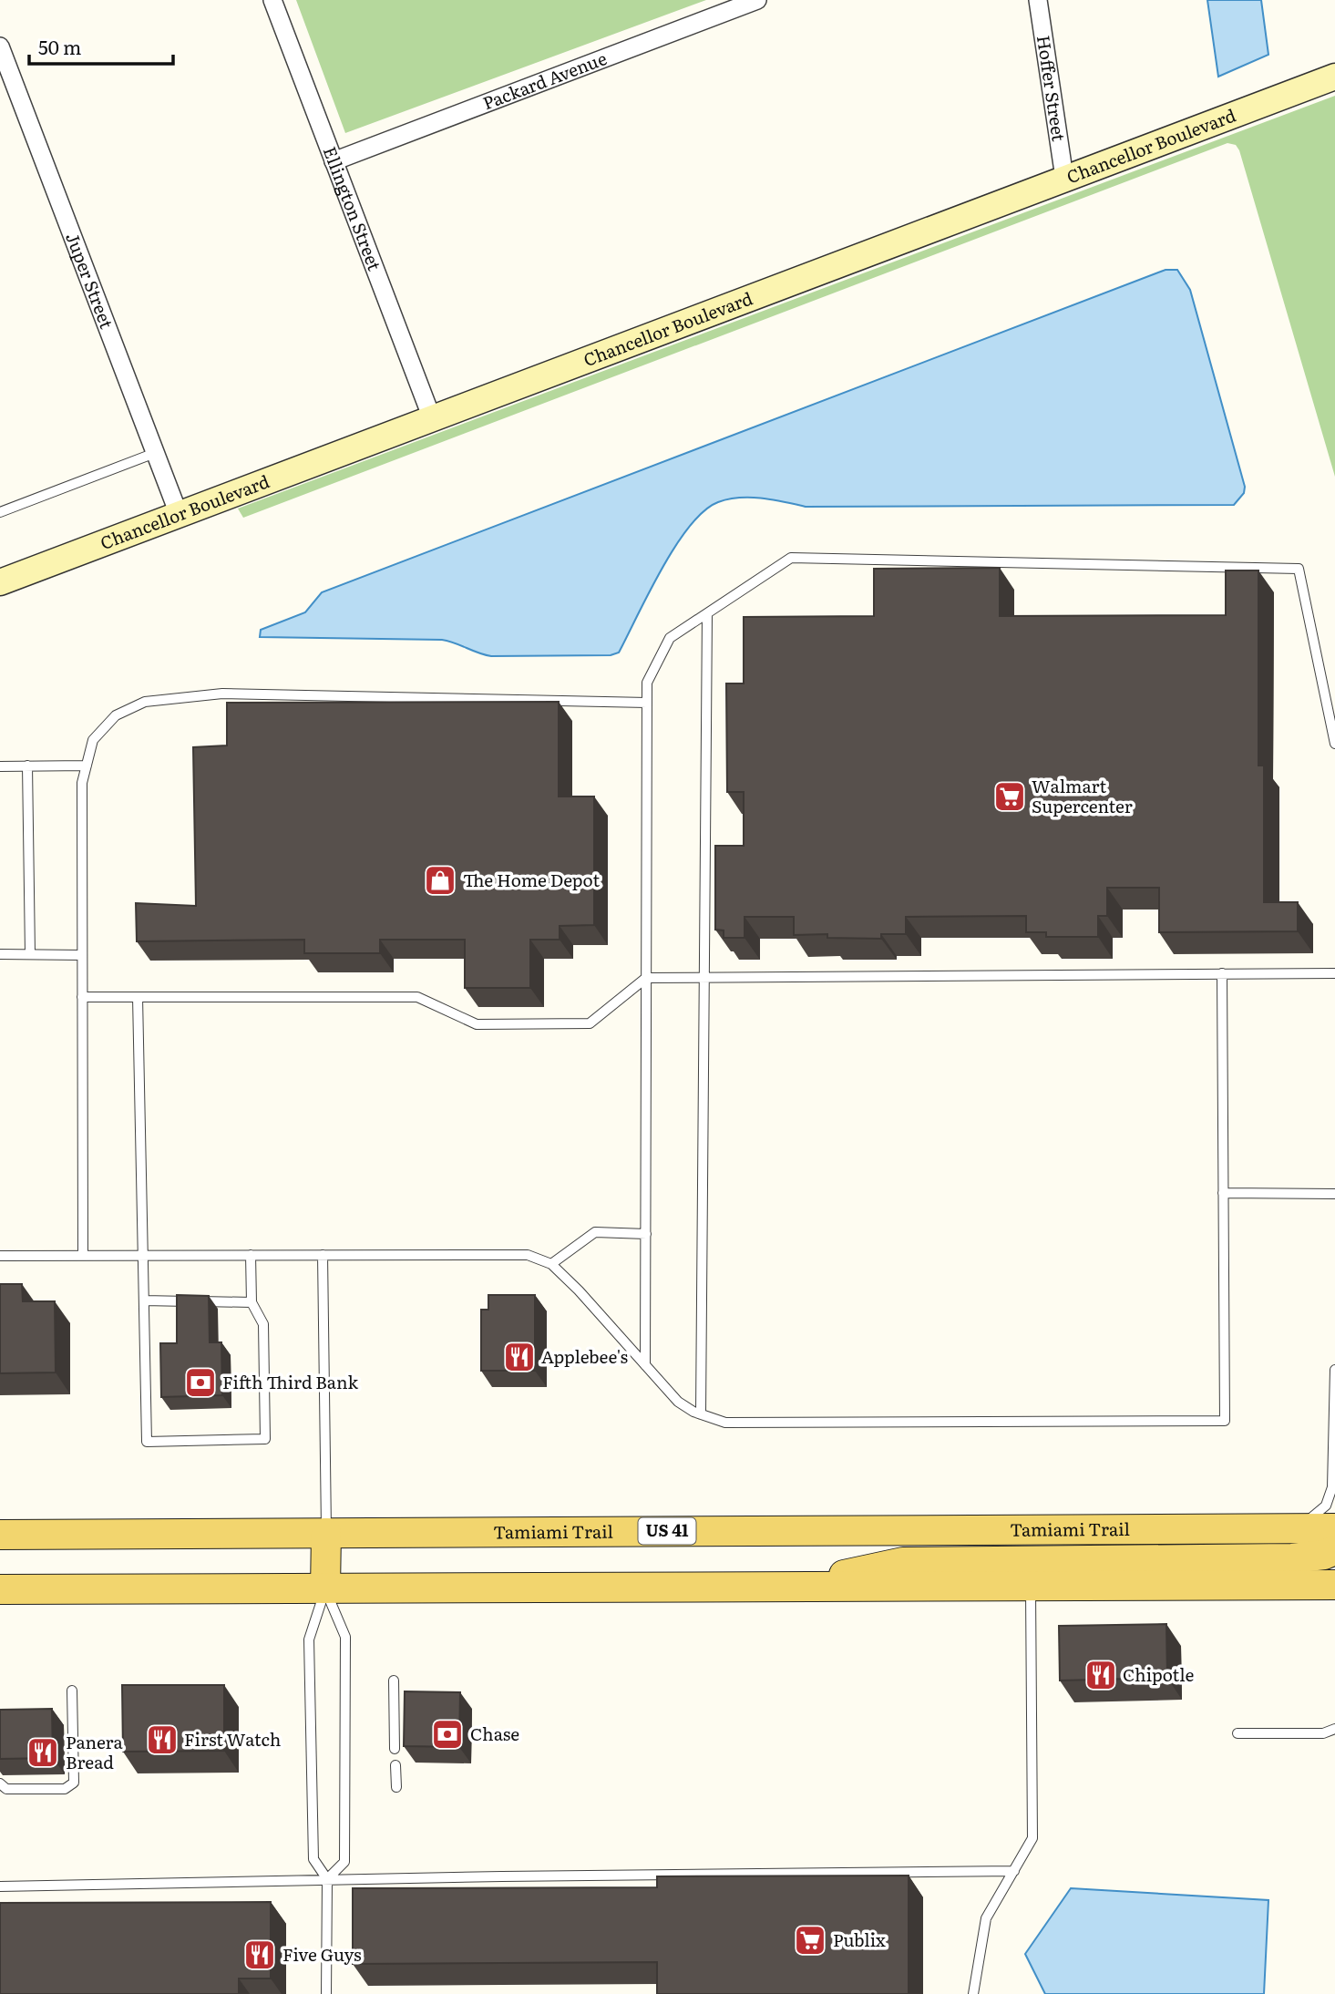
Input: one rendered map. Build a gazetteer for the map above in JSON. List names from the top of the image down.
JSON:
{
  "streets": {
    "main road": ["Tamiami Trail", "US 41"],
    "street": [
      "Packard Avenue",
      "Hoffer Street",
      "Chancellor Boulevard",
      "Ellington Street",
      "Juper Street"
    ]
  },
  "crossings": [
    ["Packard Avenue", "Ellington Street"],
    ["Hoffer Street", "Chancellor Boulevard"],
    ["Chancellor Boulevard", "Ellington Street"],
    ["Chancellor Boulevard", "Juper Street"]
  ],
  "places": {
    "supermarket": ["Walmart Supercenter", "Publix"],
    "shop": ["The Home Depot"],
    "restaurant": [
      "Applebee's",
      "Chipotle",
      "First Watch",
      "Panera Bread",
      "Five Guys"
    ],
    "bank": ["Fifth Third Bank", "Chase"]
  },
  "scale_bar": "50 m"
}
